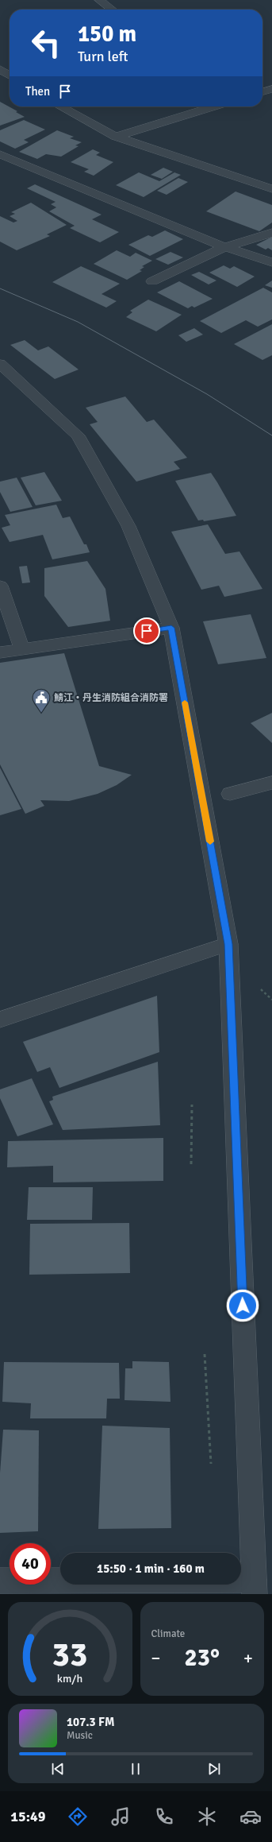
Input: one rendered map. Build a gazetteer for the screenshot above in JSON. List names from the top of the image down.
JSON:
{
  "places": {
    "public building": ["鯖江・丹生消防組合消防署"]
  },
  "page": {
    "turn": ["150 m", "Turn left"],
    "then": "Then",
    "limit": "40",
    "trip": "15:50 · 1 min · 160 m",
    "tile": "Climate",
    "heat": ["−", "23°", "+"],
    "song": ["107.3 FM", "Music"],
    "tabs": "15:49",
    "gauge": ["33", "km/h"]
  }
}
